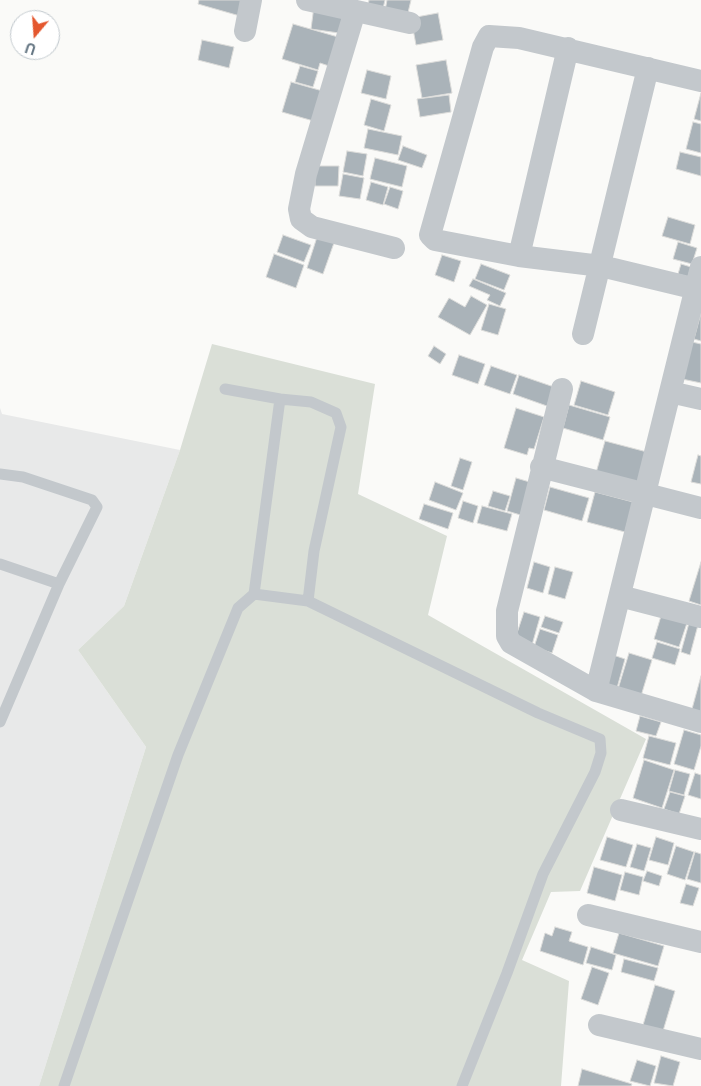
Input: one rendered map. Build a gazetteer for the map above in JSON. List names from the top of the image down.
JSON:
{
  "north": "bottom"
}
